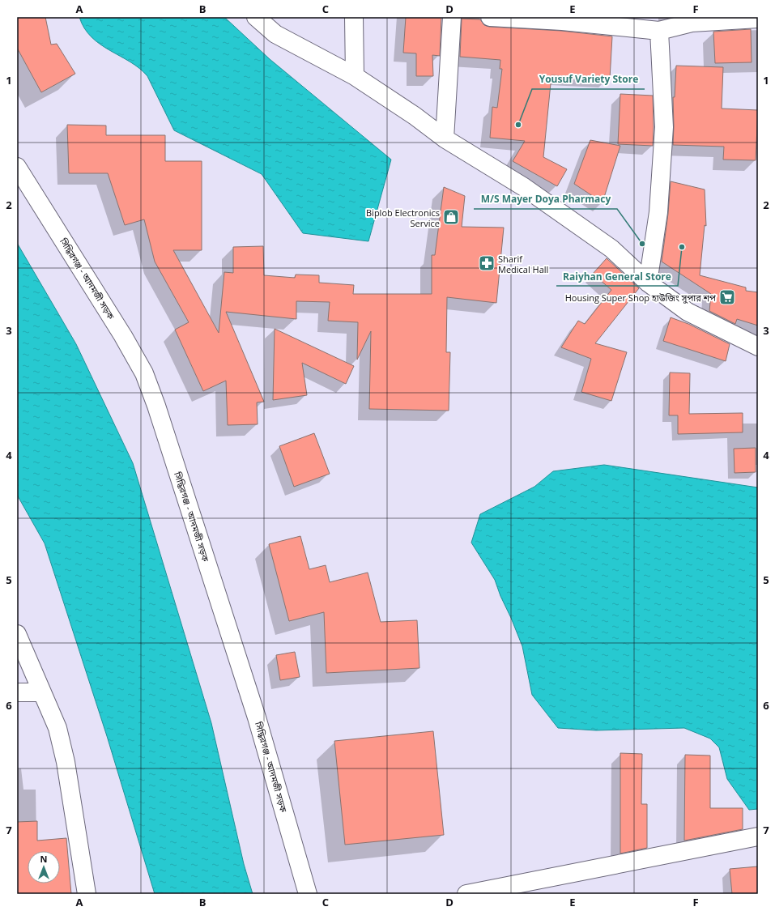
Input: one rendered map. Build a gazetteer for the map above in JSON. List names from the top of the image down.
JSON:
{
  "streets": {
    "street": ["সিদ্ধিরগঞ্জ - আদমজী সড়ক"]
  },
  "places": {
    "other": ["Yousuf Variety Store", "M/S Mayer Doya Pharmacy", "Raiyhan General Store"],
    "shop": ["Biplob Electronics Service"],
    "pharmacy": ["Sharif Medical Hall"],
    "supermarket": ["Housing Super Shop হাউজিং সুপার শপ"]
  },
  "north": "top",
  "grid": {
    "columns": [
      "A",
      "B",
      "C",
      "D",
      "E",
      "F"
    ],
    "rows": [
      "1",
      "2",
      "3",
      "4",
      "5",
      "6",
      "7"
    ]
  }
}
